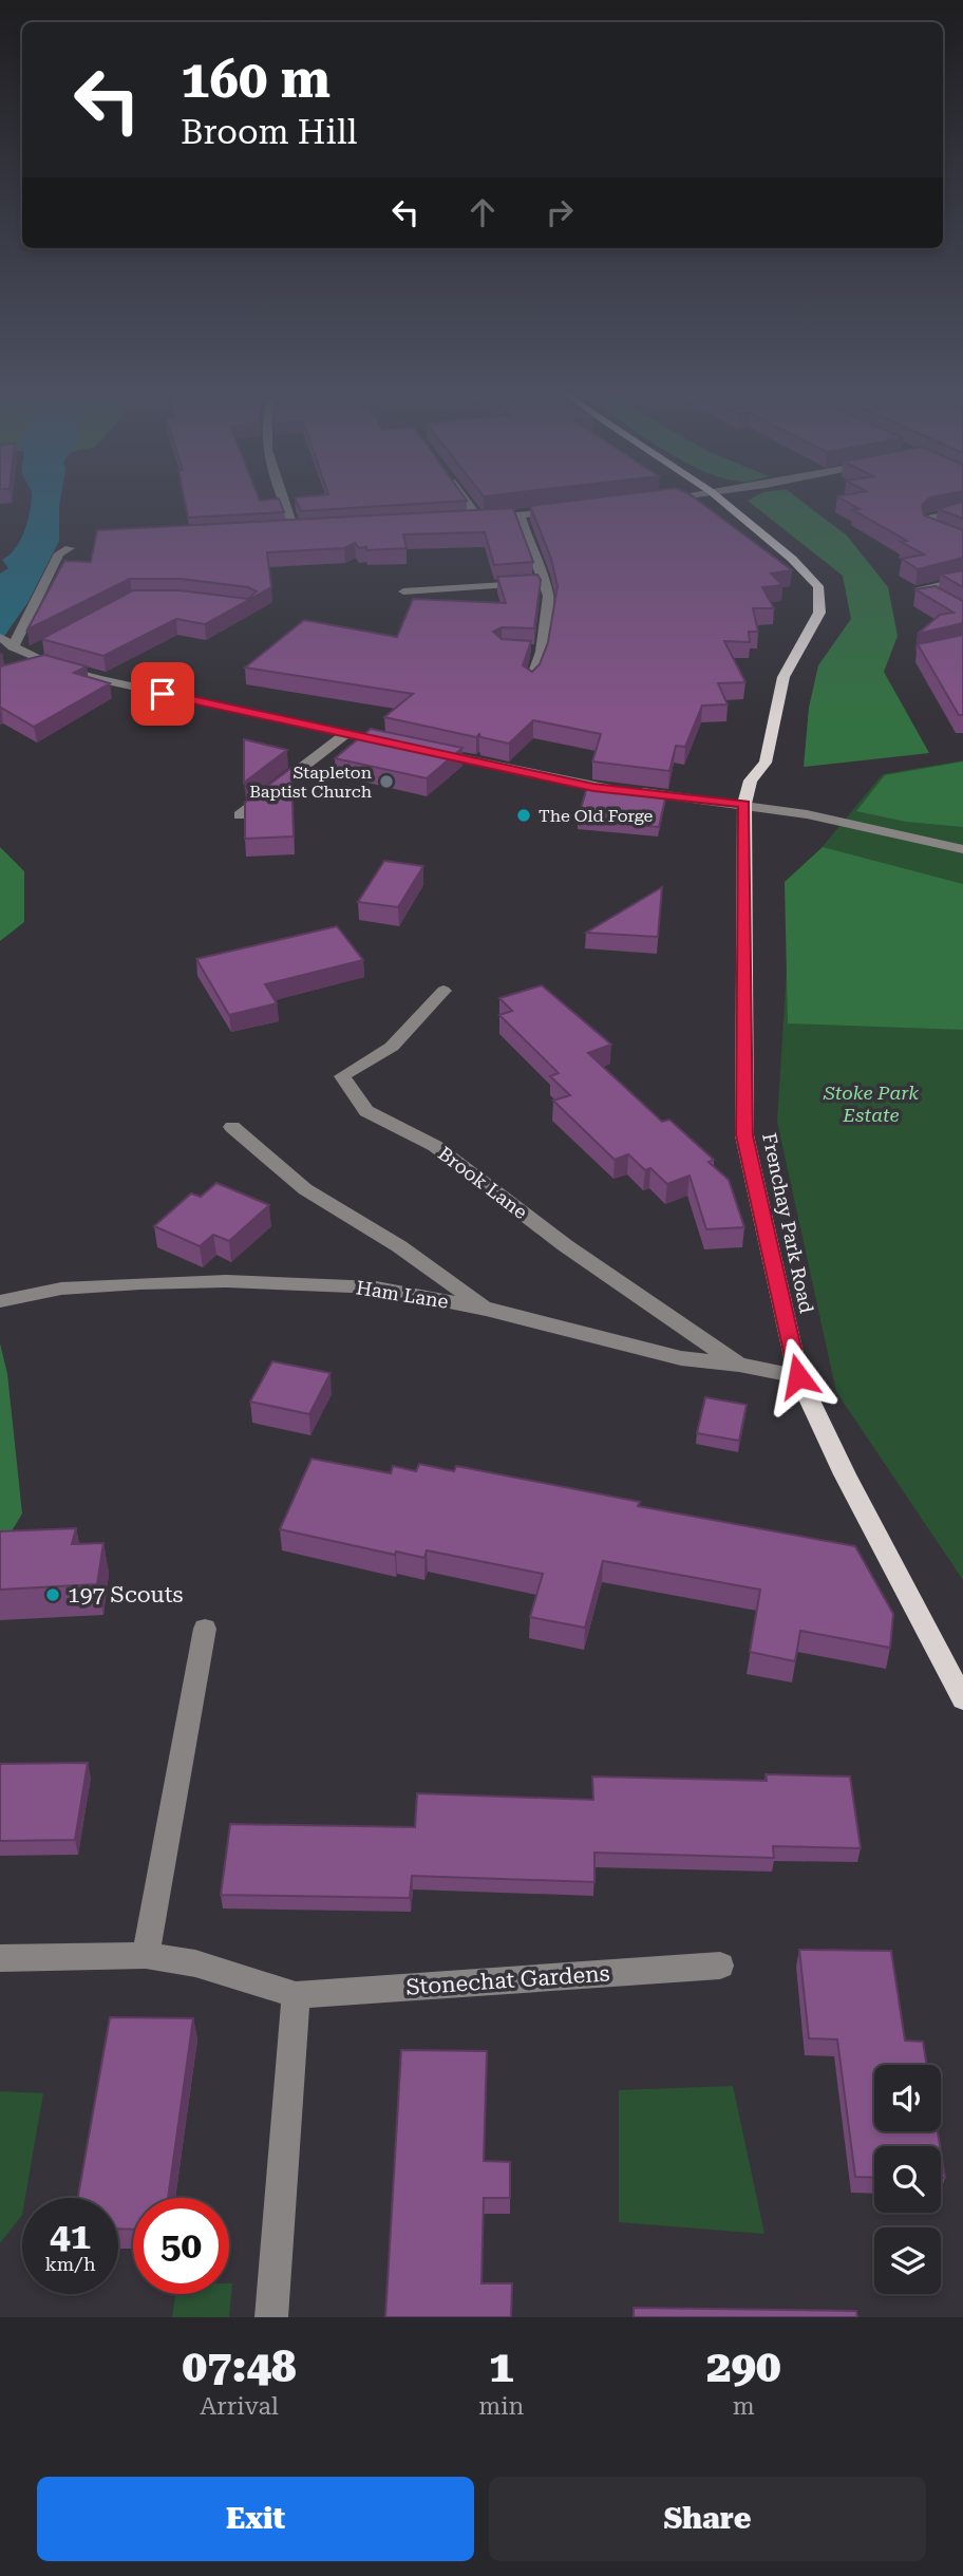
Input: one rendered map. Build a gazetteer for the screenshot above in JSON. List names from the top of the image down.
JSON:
{
  "streets": {
    "main road": ["Frenchay Park Road"],
    "street": ["Brook Lane", "Ham Lane", "Stonechat Gardens"]
  },
  "crossings": [
    ["Brook Lane", "Ham Lane"],
    ["Frenchay Park Road", "Ham Lane"]
  ],
  "parks": ["Stoke Park Estate"],
  "places": ["Stapleton Baptist Church", "The Old Forge", "197 Scouts"],
  "page": {
    "turn": ["160 m", "Broom Hill"],
    "speed": "41 km/h",
    "limit": "50",
    "eta": [
      "07:48",
      "Arrival",
      "1",
      "min",
      "290",
      "m"
    ],
    "buttons": ["Exit", "Share"]
  }
}
